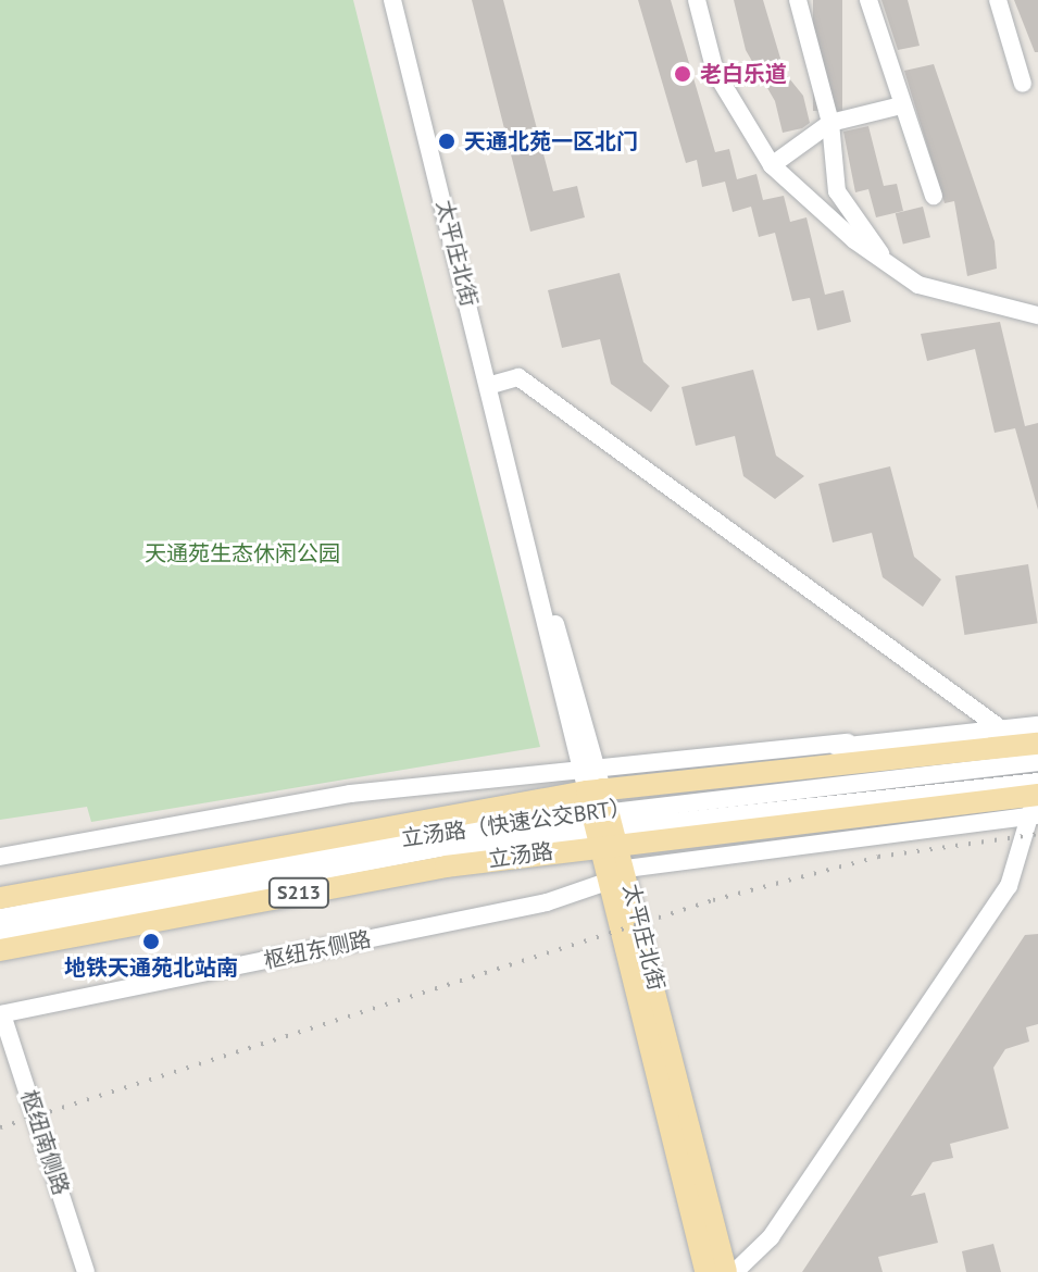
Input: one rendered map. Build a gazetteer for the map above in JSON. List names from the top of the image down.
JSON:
{
  "streets": {
    "main road": ["太平庄北街", "立汤路", "S213"],
    "street": ["立汤路（快速公交BRT）", "枢纽东侧路", "枢纽南侧路"]
  },
  "crossings": [
    ["太平庄北街", "立汤路（快速公交BRT）"],
    ["太平庄北街", "立汤路"],
    ["太平庄北街", "枢纽东侧路"],
    ["立汤路（快速公交BRT）", "立汤路"],
    ["枢纽东侧路", "枢纽南侧路"]
  ],
  "parks": ["天通苑生态休闲公园"],
  "places": ["老白乐道", "天通北苑一区北门", "地铁天通苑北站南"]
}
